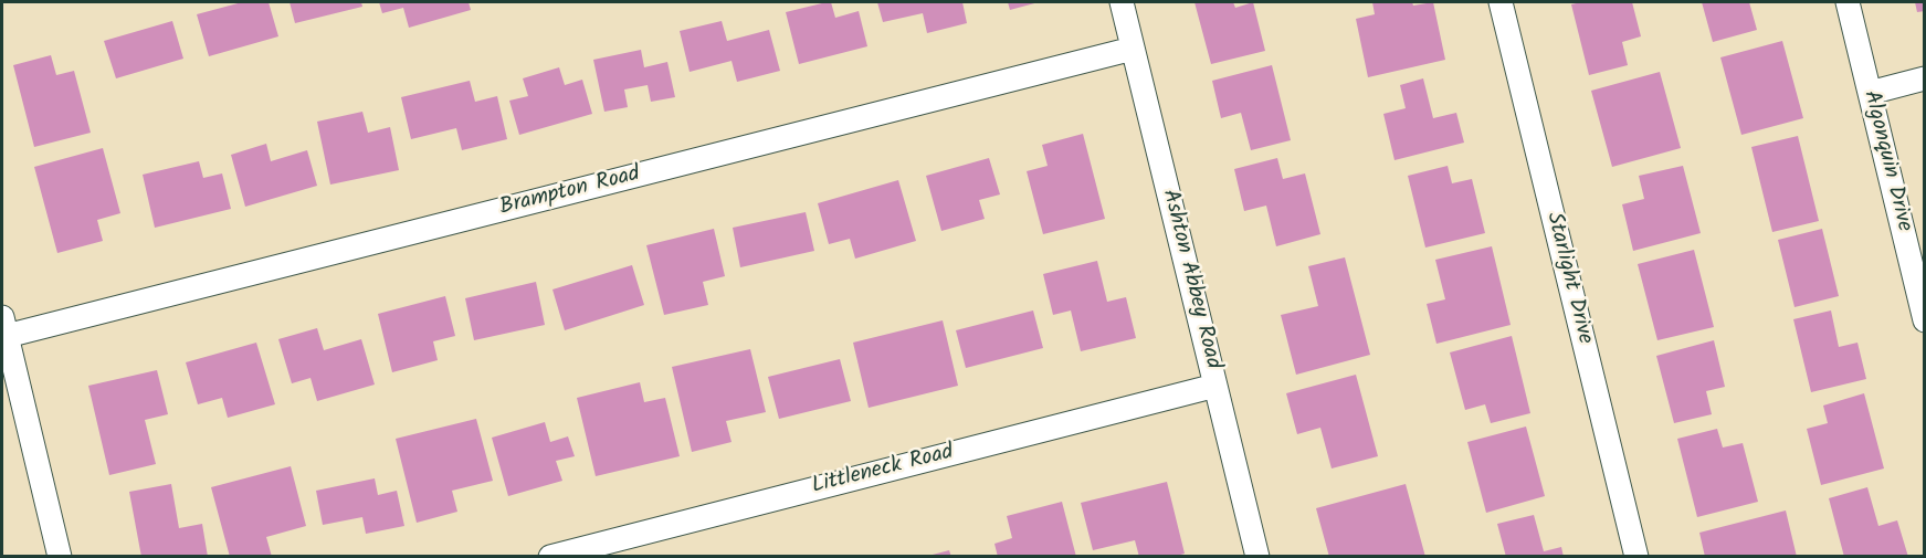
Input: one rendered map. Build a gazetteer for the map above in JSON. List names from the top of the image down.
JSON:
{
  "streets": {
    "street": [
      "Algonquin Drive",
      "Brampton Road",
      "Starlight Drive",
      "Ashton Abbey Road",
      "Littleneck Road"
    ]
  },
  "crossings": [
    ["Brampton Road", "Ashton Abbey Road"],
    ["Ashton Abbey Road", "Littleneck Road"]
  ]
}
